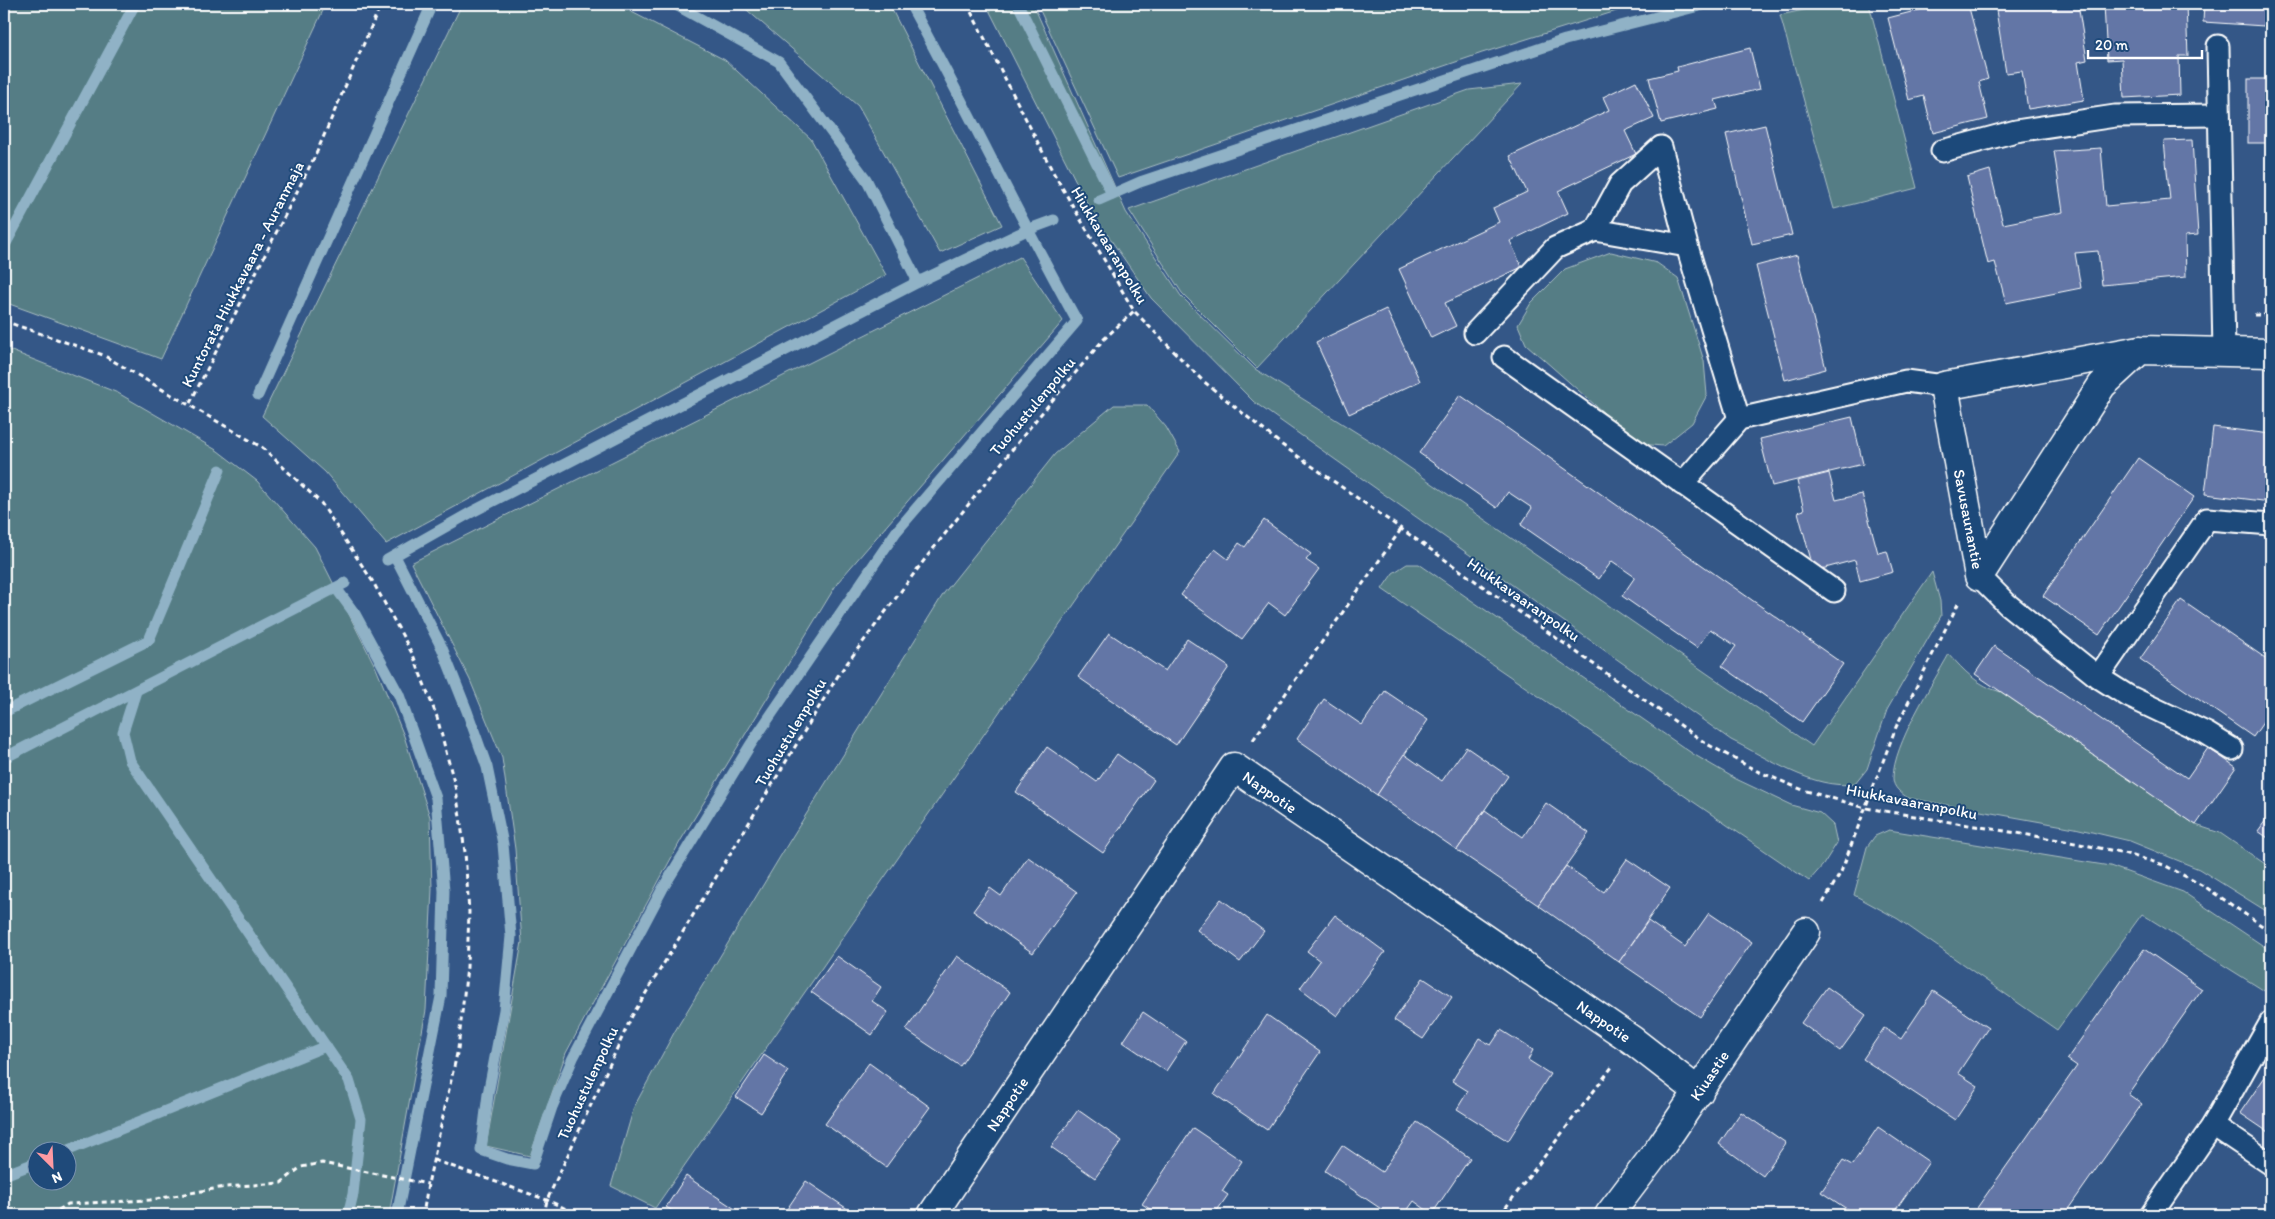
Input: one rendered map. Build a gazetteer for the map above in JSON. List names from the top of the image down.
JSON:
{
  "streets": {
    "street": ["Savusaunantie", "Nappotie", "Kiuastie"],
    "path": ["Hiukkavaaranpolku", "Kuntorata Hiukkavaara - Auranmaja", "Tuohustulenpolku"]
  },
  "crossings": [
    ["Hiukkavaaranpolku", "Tuohustulenpolku"],
    ["Nappotie", "Kiuastie"]
  ],
  "scale_bar": "20 m",
  "north": "bottom right"
}
